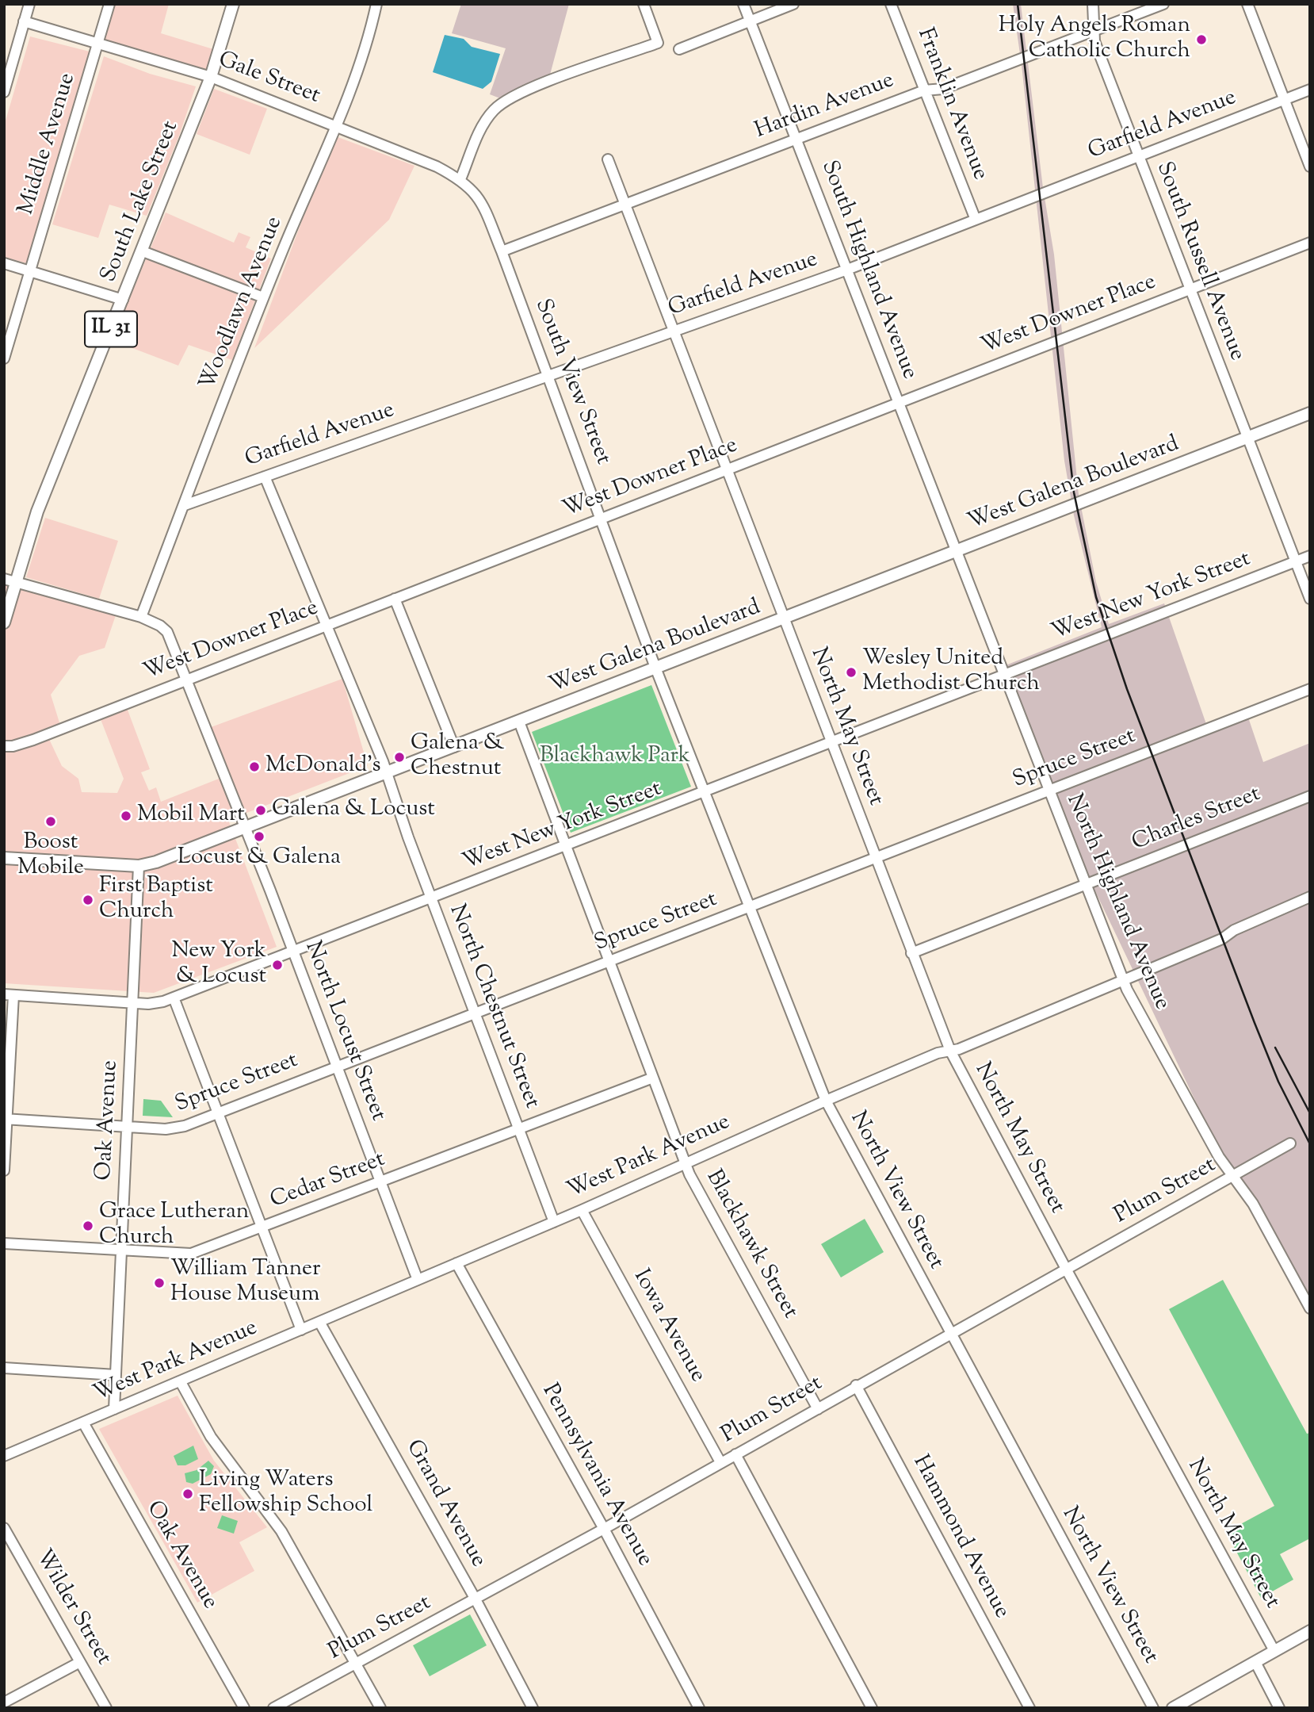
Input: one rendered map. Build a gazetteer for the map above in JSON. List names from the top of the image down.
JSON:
{
  "streets": {
    "main road": ["South Lake Street", "IL 31", "West Galena Boulevard"],
    "street": [
      "Gale Street",
      "Franklin Avenue",
      "Hardin Avenue",
      "Garfield Avenue",
      "Middle Avenue",
      "South Russell Avenue",
      "South Highland Avenue",
      "Woodlawn Avenue",
      "West Downer Place",
      "South View Street",
      "West New York Street",
      "North May Street",
      "Spruce Street",
      "Charles Street",
      "North Highland Avenue",
      "North Chestnut Street",
      "North Locust Street",
      "Oak Avenue",
      "West Park Avenue",
      "Cedar Street",
      "North View Street",
      "Plum Street",
      "Blackhawk Street",
      "Iowa Avenue",
      "Pennsylvania Avenue",
      "Grand Avenue",
      "Hammond Avenue",
      "Wilder Street"
    ]
  },
  "crossings": [
    ["Gale Street", "Middle Avenue"],
    ["Gale Street", "South Lake Street"],
    ["Gale Street", "Woodlawn Avenue"],
    ["Gale Street", "IL 31"],
    ["Gale Street", "South View Street"],
    ["Franklin Avenue", "Hardin Avenue"],
    ["Franklin Avenue", "Garfield Avenue"],
    ["Hardin Avenue", "South Russell Avenue"],
    ["Hardin Avenue", "South Highland Avenue"],
    ["Hardin Avenue", "South View Street"],
    ["Hardin Avenue", "North May Street"],
    ["Garfield Avenue", "South Russell Avenue"],
    ["Garfield Avenue", "South Highland Avenue"],
    ["Garfield Avenue", "Woodlawn Avenue"],
    ["Garfield Avenue", "South View Street"],
    ["Garfield Avenue", "North May Street"],
    ["Garfield Avenue", "North Chestnut Street"],
    ["South Lake Street", "IL 31"],
    ["South Lake Street", "North Locust Street"],
    ["South Russell Avenue", "West Downer Place"],
    ["South Russell Avenue", "West Galena Boulevard"],
    ["South Russell Avenue", "West New York Street"],
    ["South Highland Avenue", "West Downer Place"],
    ["South Highland Avenue", "West Galena Boulevard"],
    ["South Highland Avenue", "North Highland Avenue"],
    ["Woodlawn Avenue", "North Locust Street"],
    ["West Downer Place", "South View Street"],
    ["West Downer Place", "North May Street"],
    ["West Downer Place", "North Chestnut Street"],
    ["West Downer Place", "North Locust Street"],
    ["South View Street", "West Galena Boulevard"],
    ["South View Street", "North View Street"],
    ["West Galena Boulevard", "North May Street"],
    ["West Galena Boulevard", "North Highland Avenue"],
    ["West Galena Boulevard", "North Chestnut Street"],
    ["West Galena Boulevard", "North Locust Street"],
    ["West Galena Boulevard", "Oak Avenue"],
    ["West Galena Boulevard", "North View Street"],
    ["West Galena Boulevard", "Blackhawk Street"],
    ["West New York Street", "North May Street"],
    ["West New York Street", "North Highland Avenue"],
    ["West New York Street", "North Chestnut Street"],
    ["West New York Street", "North Locust Street"],
    ["West New York Street", "Oak Avenue"],
    ["West New York Street", "North View Street"],
    ["West New York Street", "Blackhawk Street"],
    ["North May Street", "Spruce Street"],
    ["North May Street", "Charles Street"],
    ["North May Street", "West Park Avenue"],
    ["North May Street", "Plum Street"],
    ["Spruce Street", "North Highland Avenue"],
    ["Spruce Street", "North Chestnut Street"],
    ["Spruce Street", "North Locust Street"],
    ["Spruce Street", "Oak Avenue"],
    ["Spruce Street", "North View Street"],
    ["Spruce Street", "Blackhawk Street"],
    ["Charles Street", "North Highland Avenue"],
    ["North Highland Avenue", "West Park Avenue"],
    ["North Highland Avenue", "Plum Street"],
    ["North Chestnut Street", "West Park Avenue"],
    ["North Chestnut Street", "Cedar Street"],
    ["North Locust Street", "West Park Avenue"],
    ["North Locust Street", "Cedar Street"],
    ["Oak Avenue", "West Park Avenue"],
    ["Oak Avenue", "Cedar Street"],
    ["West Park Avenue", "North View Street"],
    ["West Park Avenue", "Blackhawk Street"],
    ["West Park Avenue", "Iowa Avenue"],
    ["West Park Avenue", "Pennsylvania Avenue"],
    ["West Park Avenue", "Grand Avenue"],
    ["Cedar Street", "Blackhawk Street"],
    ["North View Street", "Plum Street"],
    ["Plum Street", "Blackhawk Street"],
    ["Plum Street", "Iowa Avenue"],
    ["Plum Street", "Pennsylvania Avenue"],
    ["Plum Street", "Grand Avenue"],
    ["Plum Street", "Hammond Avenue"]
  ],
  "parks": ["Blackhawk Park"],
  "places": [
    "Holy Angels Roman Catholic Church",
    "Wesley United Methodist Church",
    "Galena & Chestnut",
    "McDonald's",
    "Galena & Locust",
    "Mobil Mart",
    "Boost Mobile",
    "Locust & Galena",
    "First Baptist Church",
    "New York & Locust",
    "Grace Lutheran Church",
    "William Tanner House Museum",
    "Living Waters Fellowship School"
  ]
}
